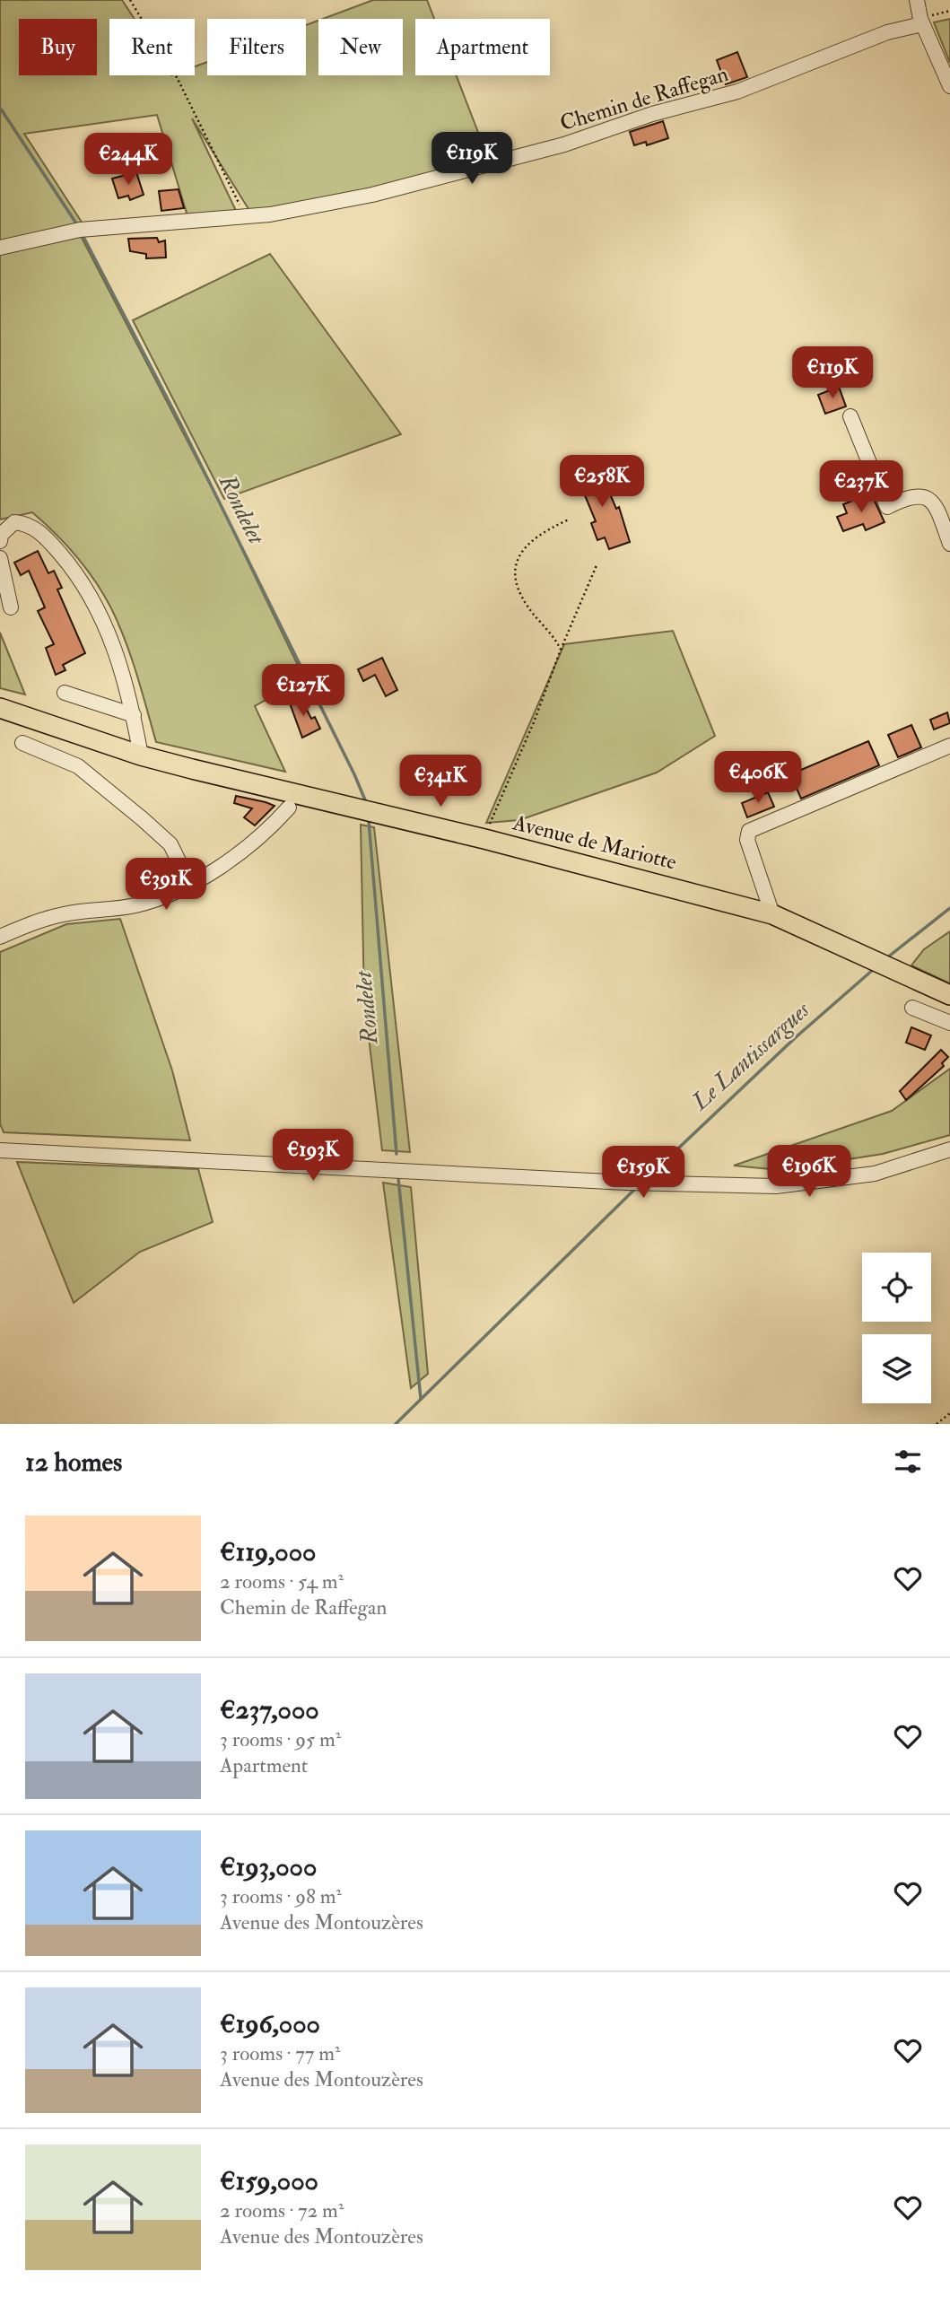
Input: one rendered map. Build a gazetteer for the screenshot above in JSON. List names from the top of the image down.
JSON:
{
  "streets": {
    "main road": ["Avenue de Mariotte"],
    "street": ["Chemin de Raffegan"]
  },
  "water": ["Rondelet", "Le Lantissargues"],
  "page": {
    "chip": [
      "Buy",
      "Rent",
      "Filters",
      "New",
      "Apartment"
    ],
    "price": [
      "€119K",
      "€244K",
      "€119K",
      "€258K",
      "€237K",
      "€127K",
      "€406K",
      "€341K",
      "€391K",
      "€193K",
      "€196K",
      "€159K"
    ],
    "heading": "12 homes",
    "list": [
      {
        "name": "€119,000",
        "note": "2 rooms · 54 m² · Chemin de Raffegan"
      },
      {
        "name": "€237,000",
        "note": "3 rooms · 95 m² · Apartment"
      },
      {
        "name": "€193,000",
        "note": "3 rooms · 98 m² · Avenue des Montouzères"
      },
      {
        "name": "€196,000",
        "note": "3 rooms · 77 m² · Avenue des Montouzères"
      },
      {
        "name": "€159,000",
        "note": "2 rooms · 72 m² · Avenue des Montouzères"
      }
    ]
  }
}
